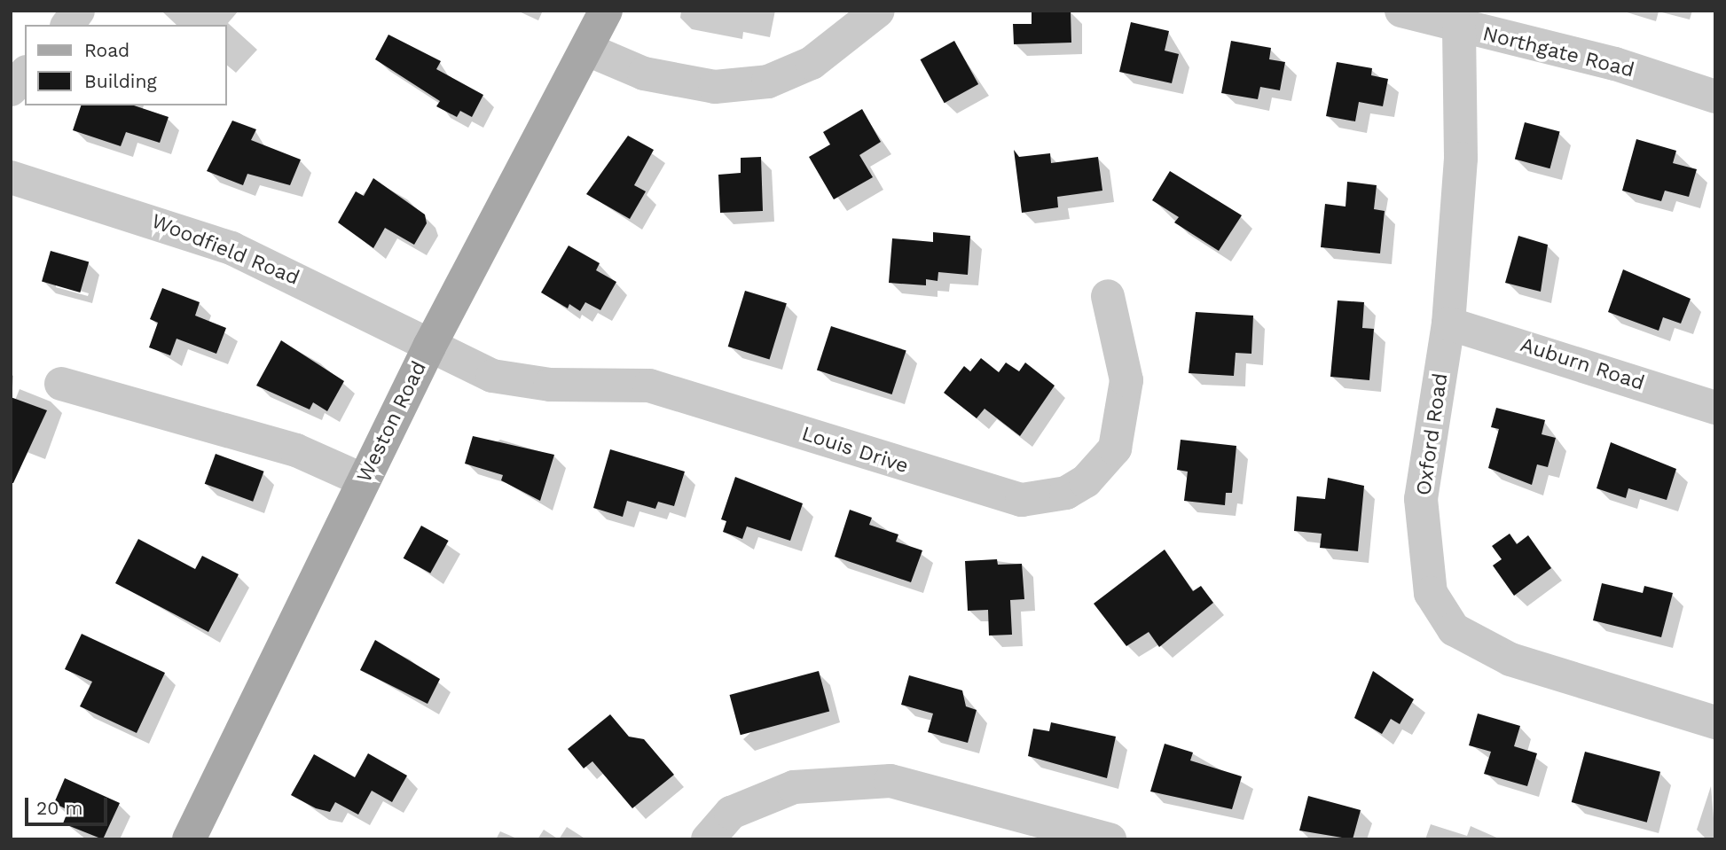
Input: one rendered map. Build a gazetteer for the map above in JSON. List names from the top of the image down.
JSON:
{
  "streets": {
    "main road": ["Weston Road"],
    "street": [
      "Northgate Road",
      "Woodfield Road",
      "Auburn Road",
      "Oxford Road",
      "Louis Drive"
    ]
  },
  "crossings": [
    ["Northgate Road", "Oxford Road"],
    ["Woodfield Road", "Weston Road"],
    ["Woodfield Road", "Louis Drive"],
    ["Auburn Road", "Oxford Road"],
    ["Weston Road", "Louis Drive"]
  ],
  "legend": ["Road", "Building"],
  "scale_bar": "20 m"
}
